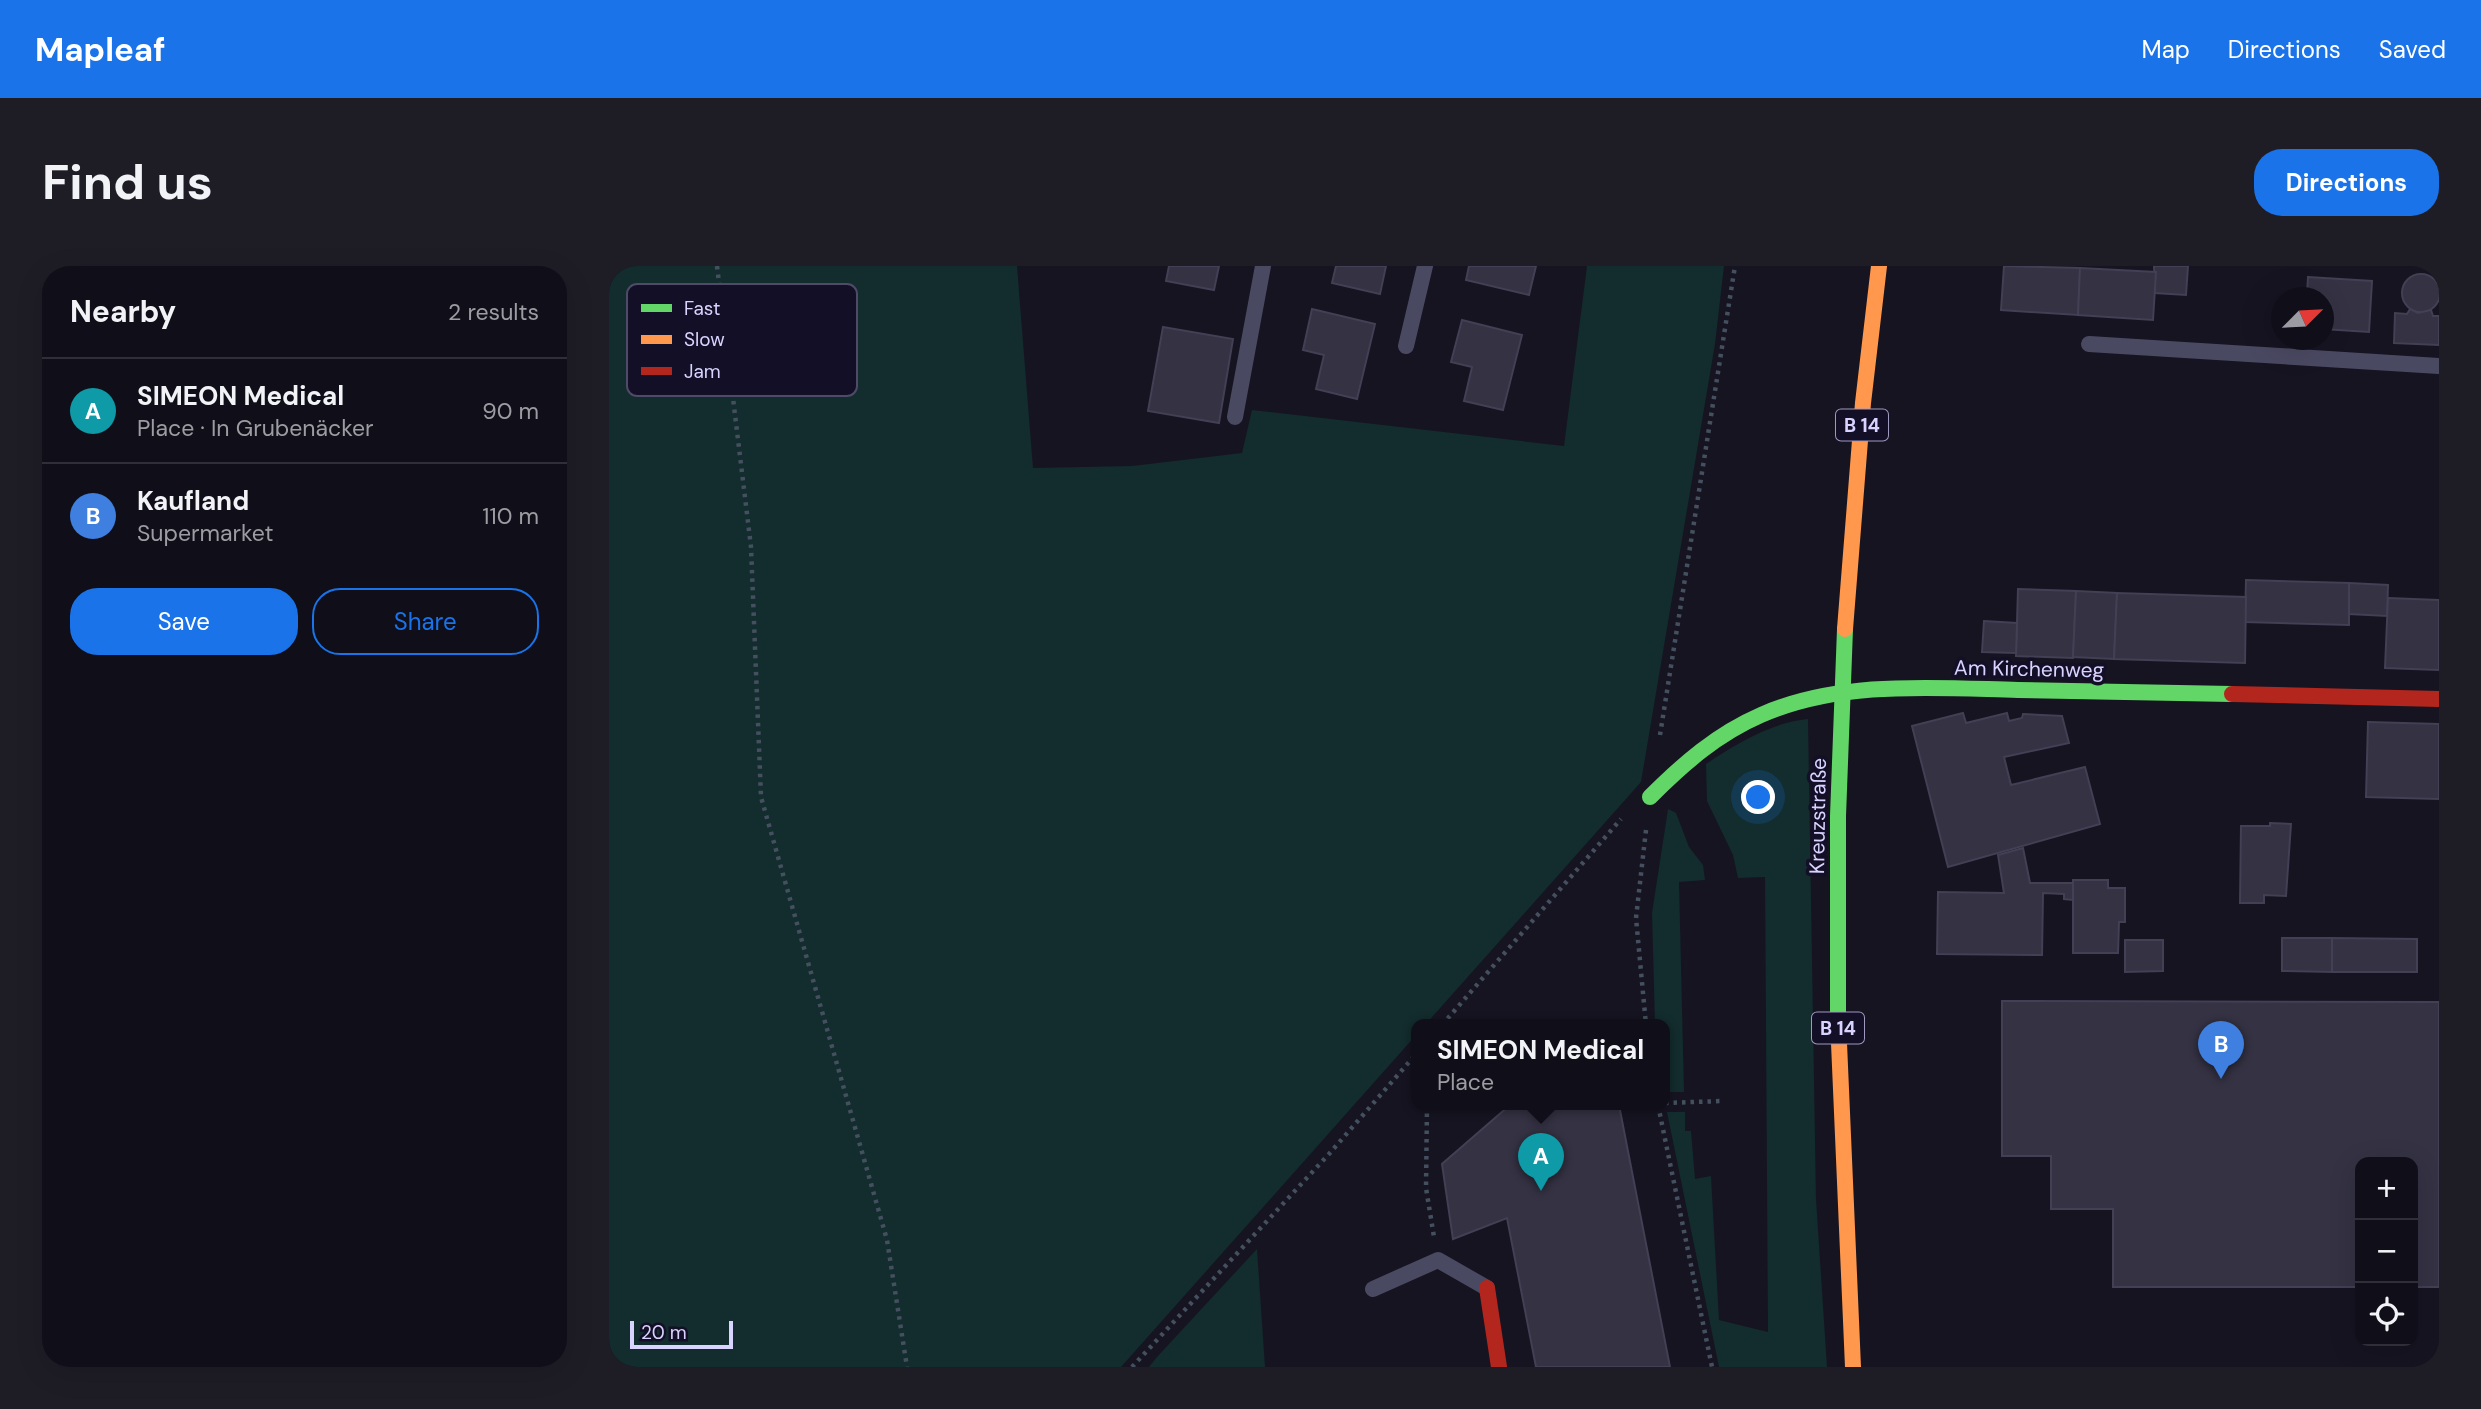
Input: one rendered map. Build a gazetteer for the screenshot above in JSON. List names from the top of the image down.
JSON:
{
  "streets": {
    "main road": ["B 14", "Am Kirchenweg", "Kreuzstraße"]
  },
  "legend": ["Fast", "Slow", "Jam"],
  "scale_bar": "20 m",
  "north": "top right",
  "page": {
    "header": "Mapleaf",
    "nav": ["Map", "Directions", "Saved"],
    "buttons": [
      "Directions",
      ["Save", "Share"]
    ],
    "title": "Find us",
    "heading": ["Nearby", "2 results"],
    "list": [
      {
        "mark": "A",
        "name": "SIMEON Medical",
        "note": "Place · In Grubenäcker",
        "value": "90 m"
      },
      {
        "mark": "B",
        "name": "Kaufland",
        "note": "Supermarket",
        "value": "110 m"
      }
    ],
    "popup": ["SIMEON Medical", "Place"],
    "pins": ["B", "A"],
    "map_buttons": ["+", "−"],
    "scale": "20 m"
  }
}
